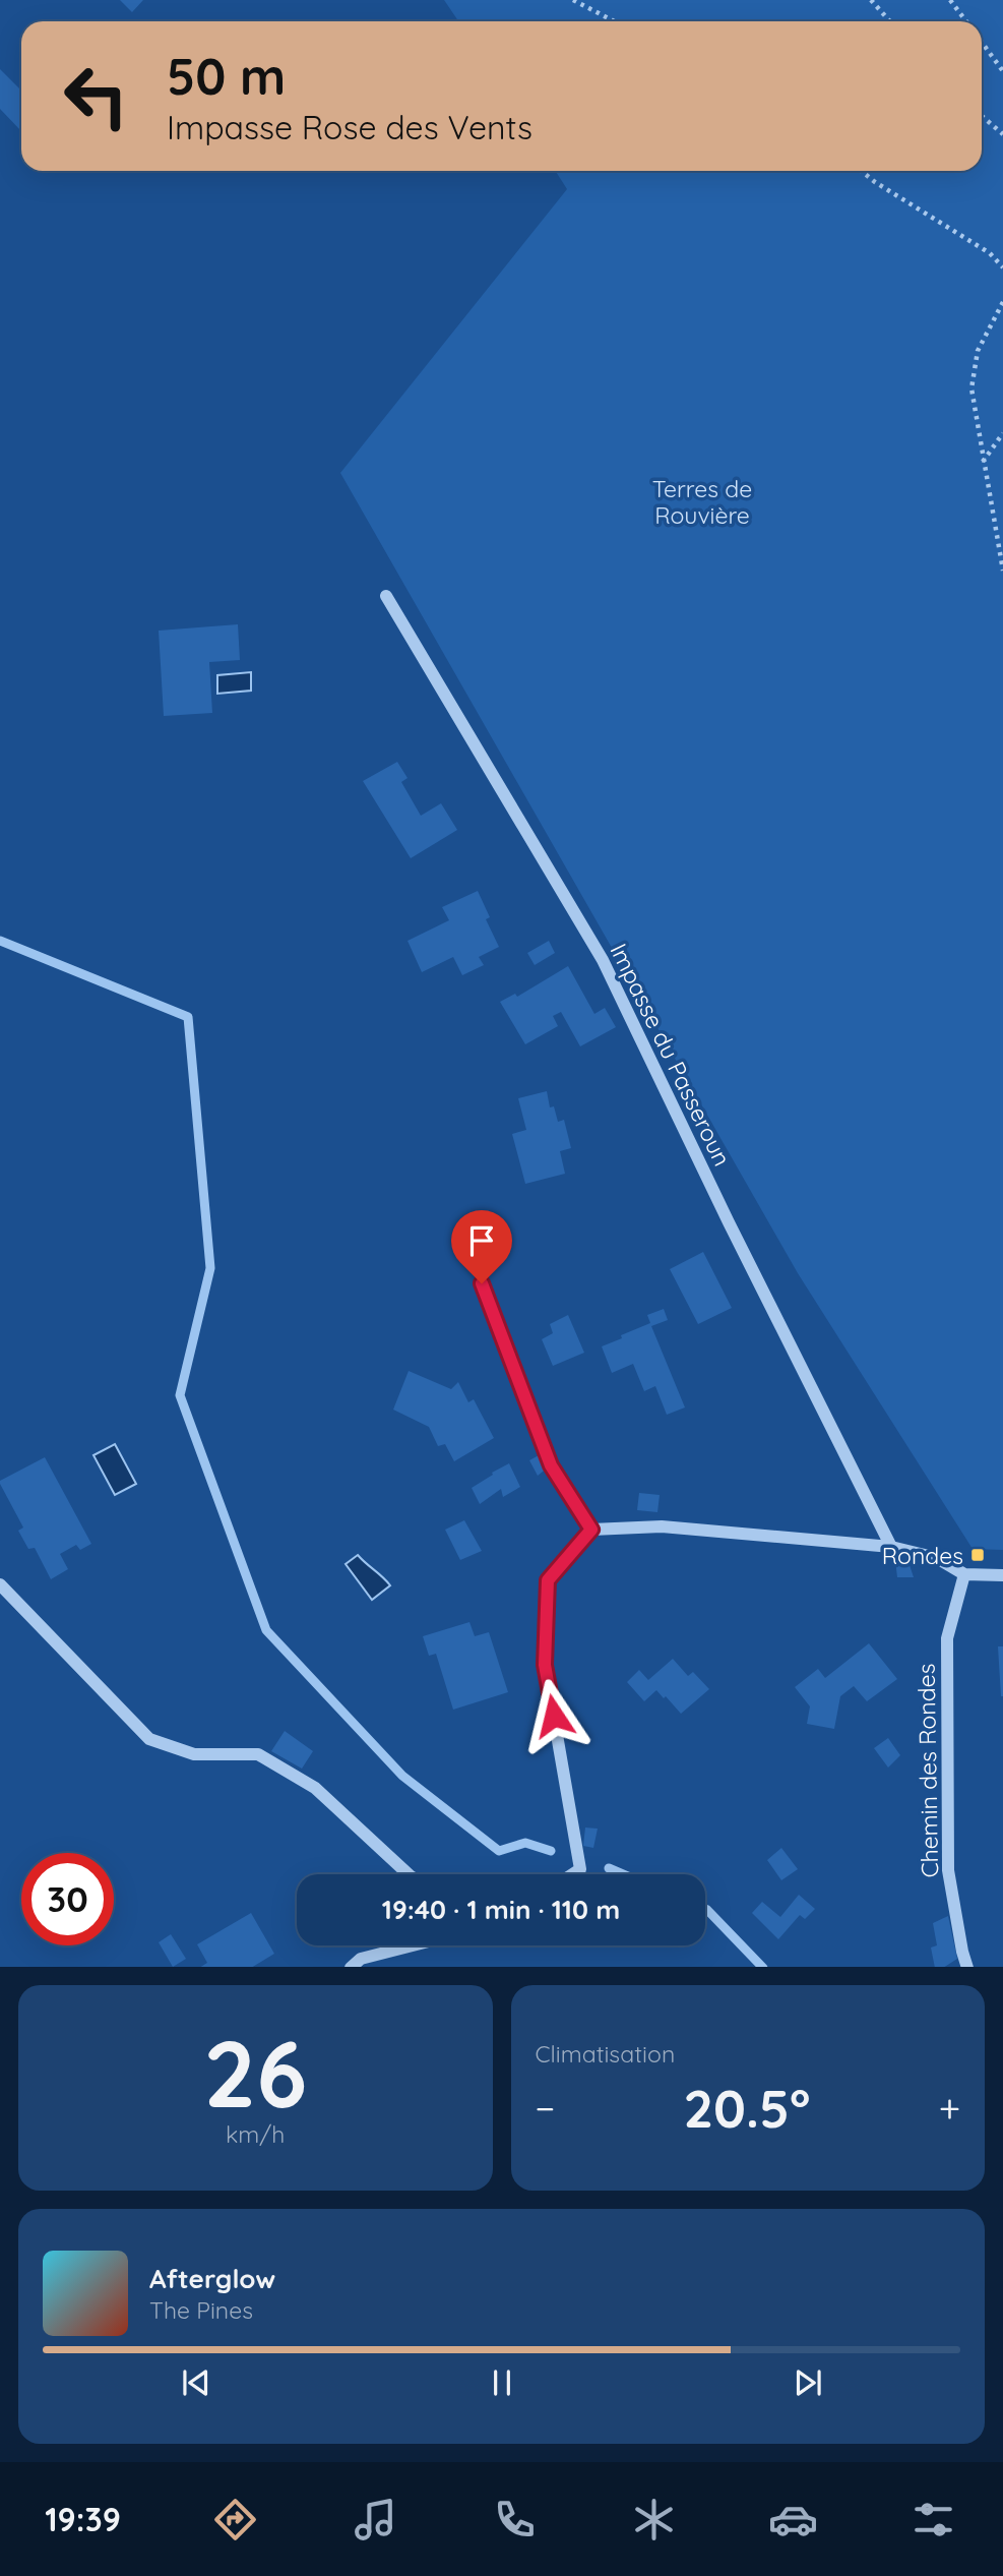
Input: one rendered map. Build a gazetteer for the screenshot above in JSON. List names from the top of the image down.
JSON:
{
  "streets": {
    "street": ["Impasse du Passeroun", "Chemin des Rondes"]
  },
  "parks": ["Terres de Rouvière"],
  "places": {
    "transit": ["Rondes"]
  },
  "page": {
    "turn": ["50 m", "Impasse Rose des Vents"],
    "limit": "30",
    "trip": "19:40 · 1 min · 110 m",
    "tile": [
      ["26", "km/h"],
      "Climatisation"
    ],
    "heat": ["−", "20.5°", "+"],
    "song": ["Afterglow", "The Pines"],
    "tabs": "19:39"
  }
}
